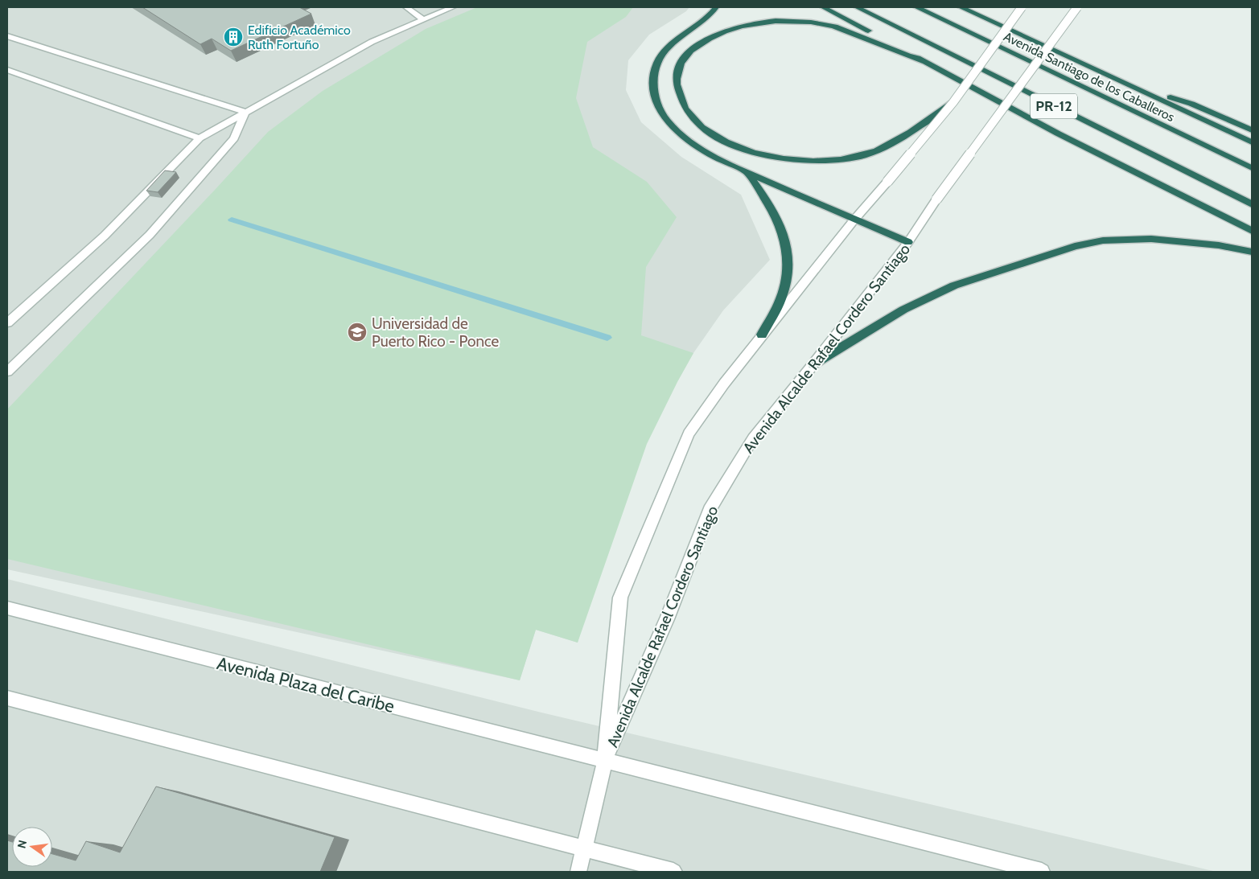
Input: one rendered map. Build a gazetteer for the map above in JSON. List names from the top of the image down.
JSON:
{
  "streets": {
    "highway": ["Avenida Santiago de los Caballeros", "PR-12"],
    "street": ["Avenida Alcalde Rafael Cordero Santiago", "Avenida Plaza del Caribe"]
  },
  "crossings": [
    ["Avenida Alcalde Rafael Cordero Santiago", "Avenida Plaza del Caribe"]
  ],
  "places": {
    "building": ["Edificio Académico Ruth Fortuño"],
    "school or university": ["Universidad de Puerto Rico - Ponce"]
  },
  "north": "left"
}
